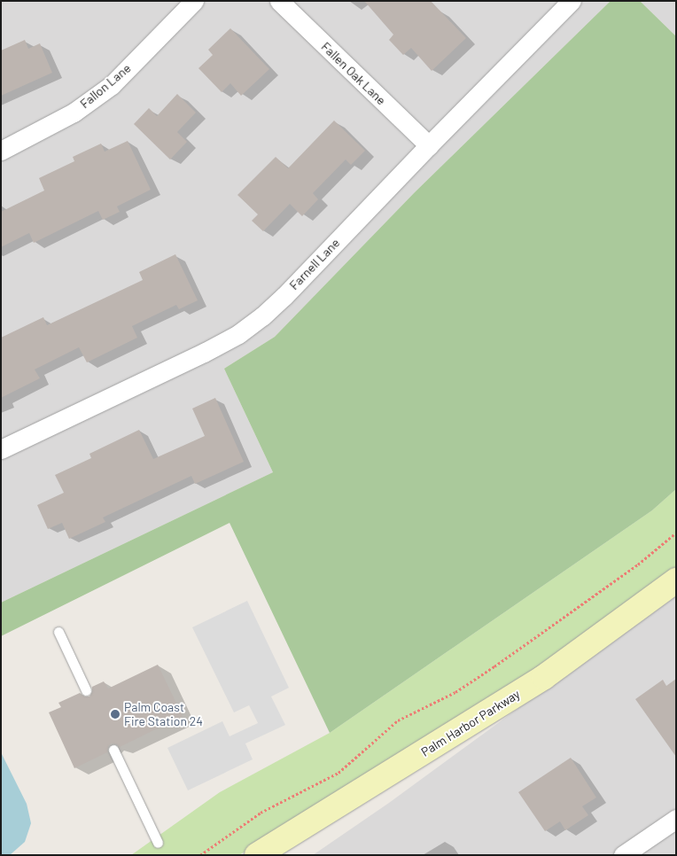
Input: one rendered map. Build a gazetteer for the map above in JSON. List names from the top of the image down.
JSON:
{
  "streets": {
    "street": [
      "Fallen Oak Lane",
      "Fallon Lane",
      "Farnell Lane",
      "Palm Harbor Parkway"
    ]
  },
  "crossings": [
    ["Fallen Oak Lane", "Farnell Lane"]
  ],
  "places": ["Palm Coast Fire Station 24"]
}
